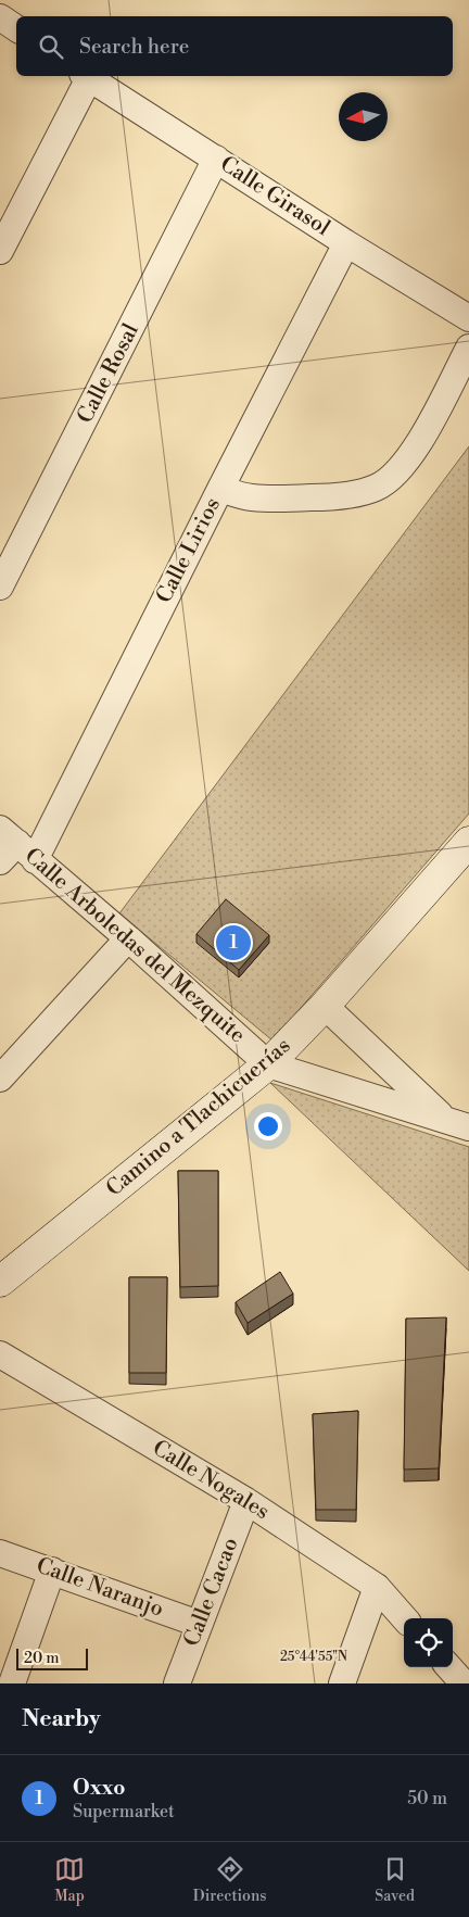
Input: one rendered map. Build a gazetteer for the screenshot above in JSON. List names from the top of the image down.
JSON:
{
  "streets": {
    "street": [
      "Calle Girasol",
      "Calle Rosal",
      "Calle Lirios",
      "Calle Arboledas del Mezquite",
      "Camino a Tlachicuerías",
      "Calle Nogales",
      "Calle Naranjo",
      "Calle Cacao"
    ]
  },
  "crossings": [
    ["Calle Girasol", "Calle Rosal"],
    ["Calle Girasol", "Calle Lirios"],
    ["Calle Lirios", "Calle Arboledas del Mezquite"],
    ["Calle Arboledas del Mezquite", "Camino a Tlachicuerías"],
    ["Calle Nogales", "Calle Cacao"],
    ["Calle Naranjo", "Calle Cacao"]
  ],
  "scale_bar": "20 m",
  "north": "left",
  "page": {
    "search": "Search here",
    "pins": "1",
    "scale": "20 m",
    "heading": "Nearby",
    "list": [
      {
        "mark": "1",
        "name": "Oxxo",
        "note": "Supermarket",
        "value": "50 m"
      }
    ],
    "nav": ["Map", "Directions", "Saved"]
  },
  "coordinates": ["25°44'55\"N"]
}
